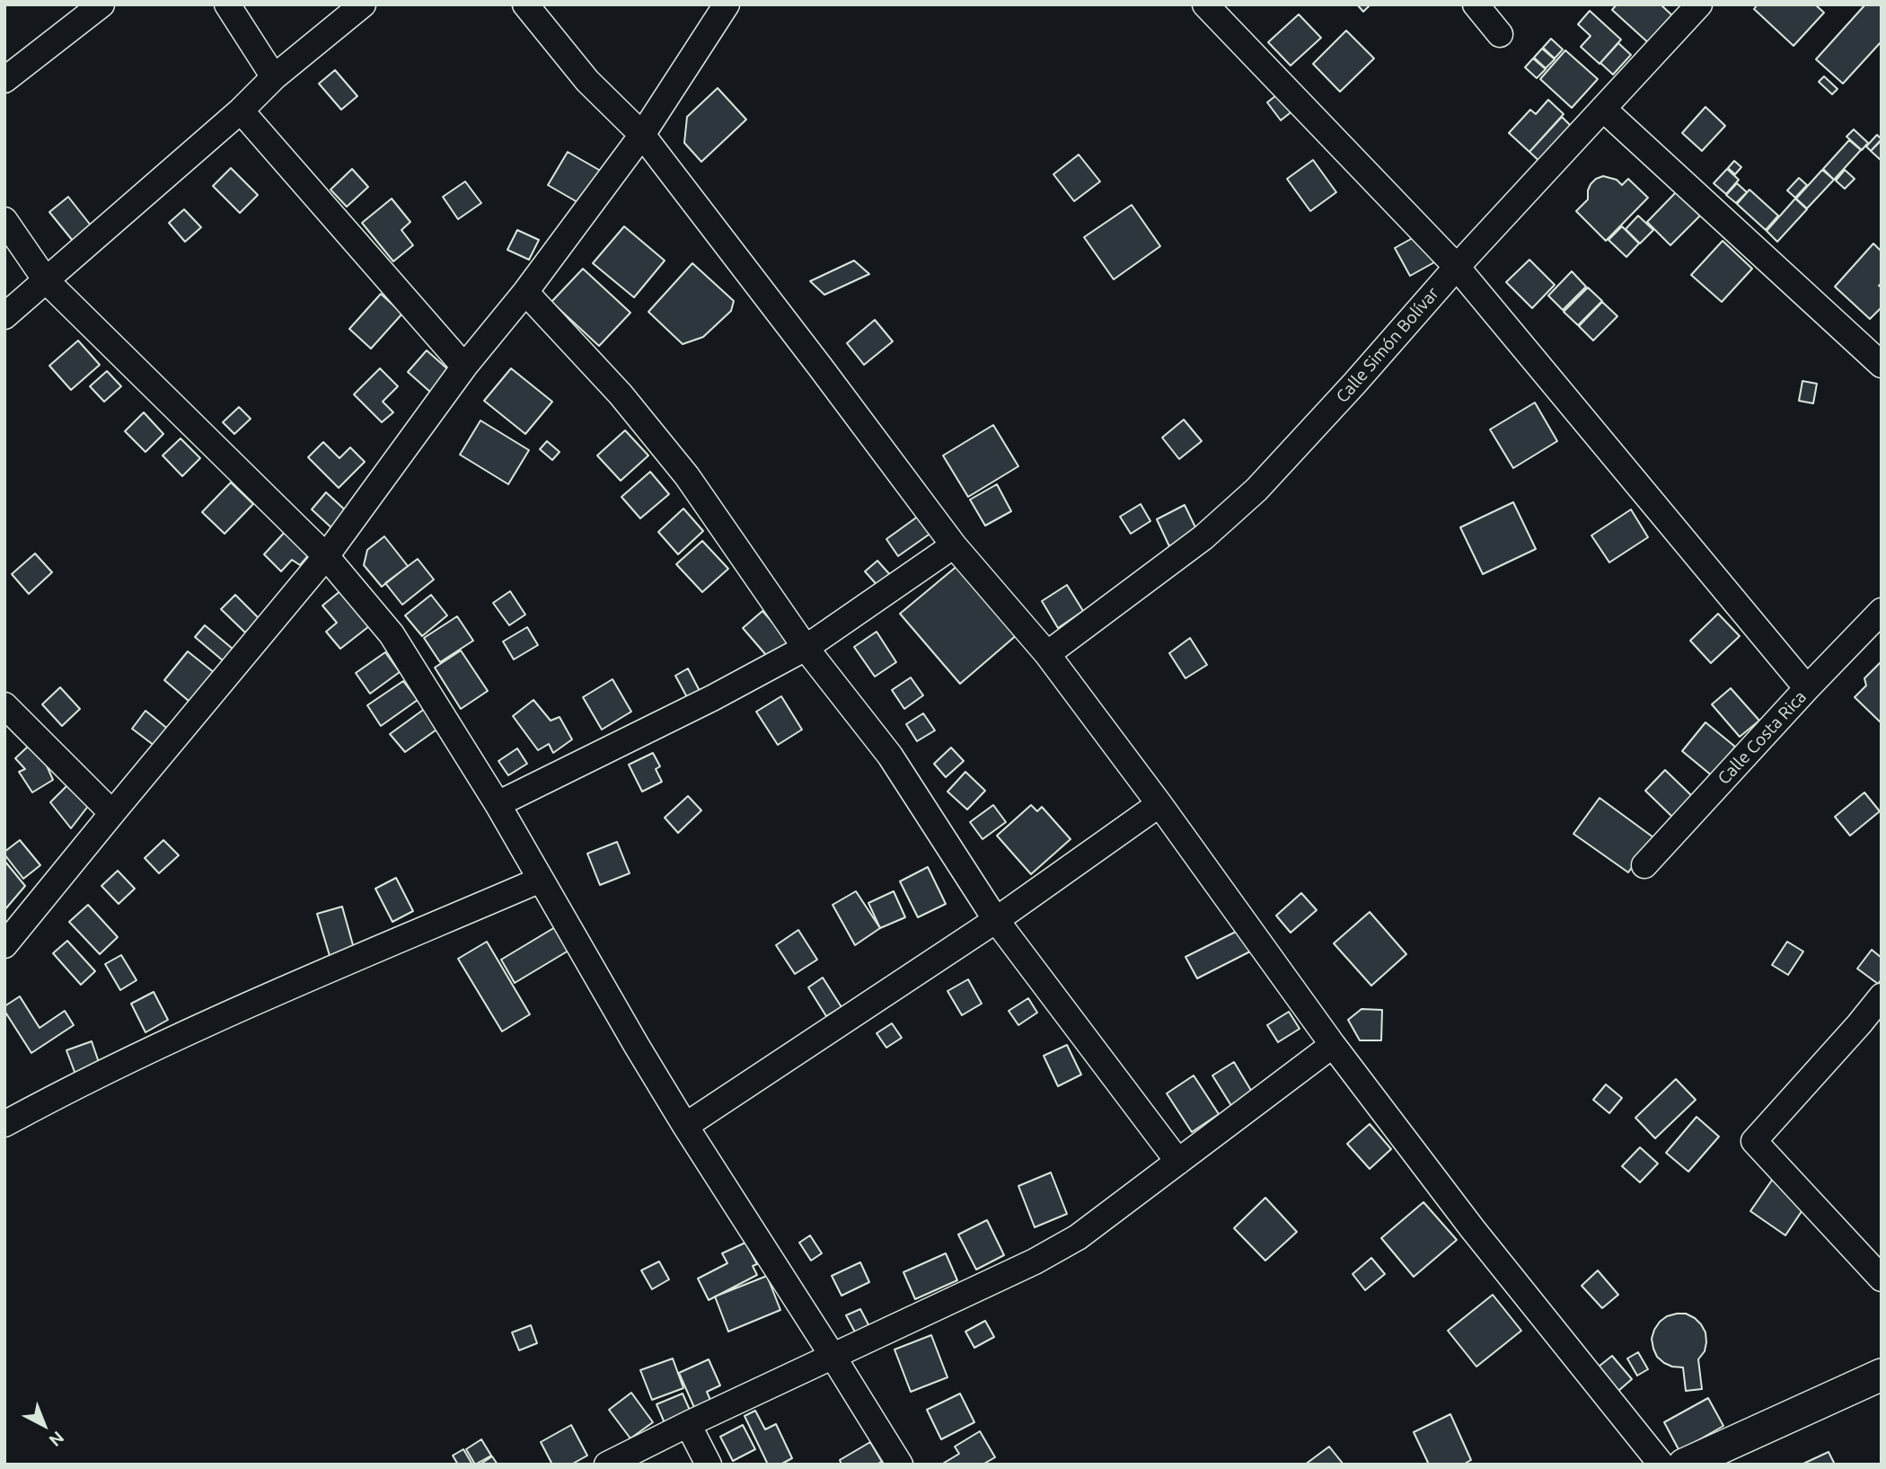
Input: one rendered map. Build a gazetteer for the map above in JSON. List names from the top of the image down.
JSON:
{
  "streets": {
    "street": ["Calle Simón Bolívar", "Calle Costa Rica"]
  },
  "north": "bottom right"
}
